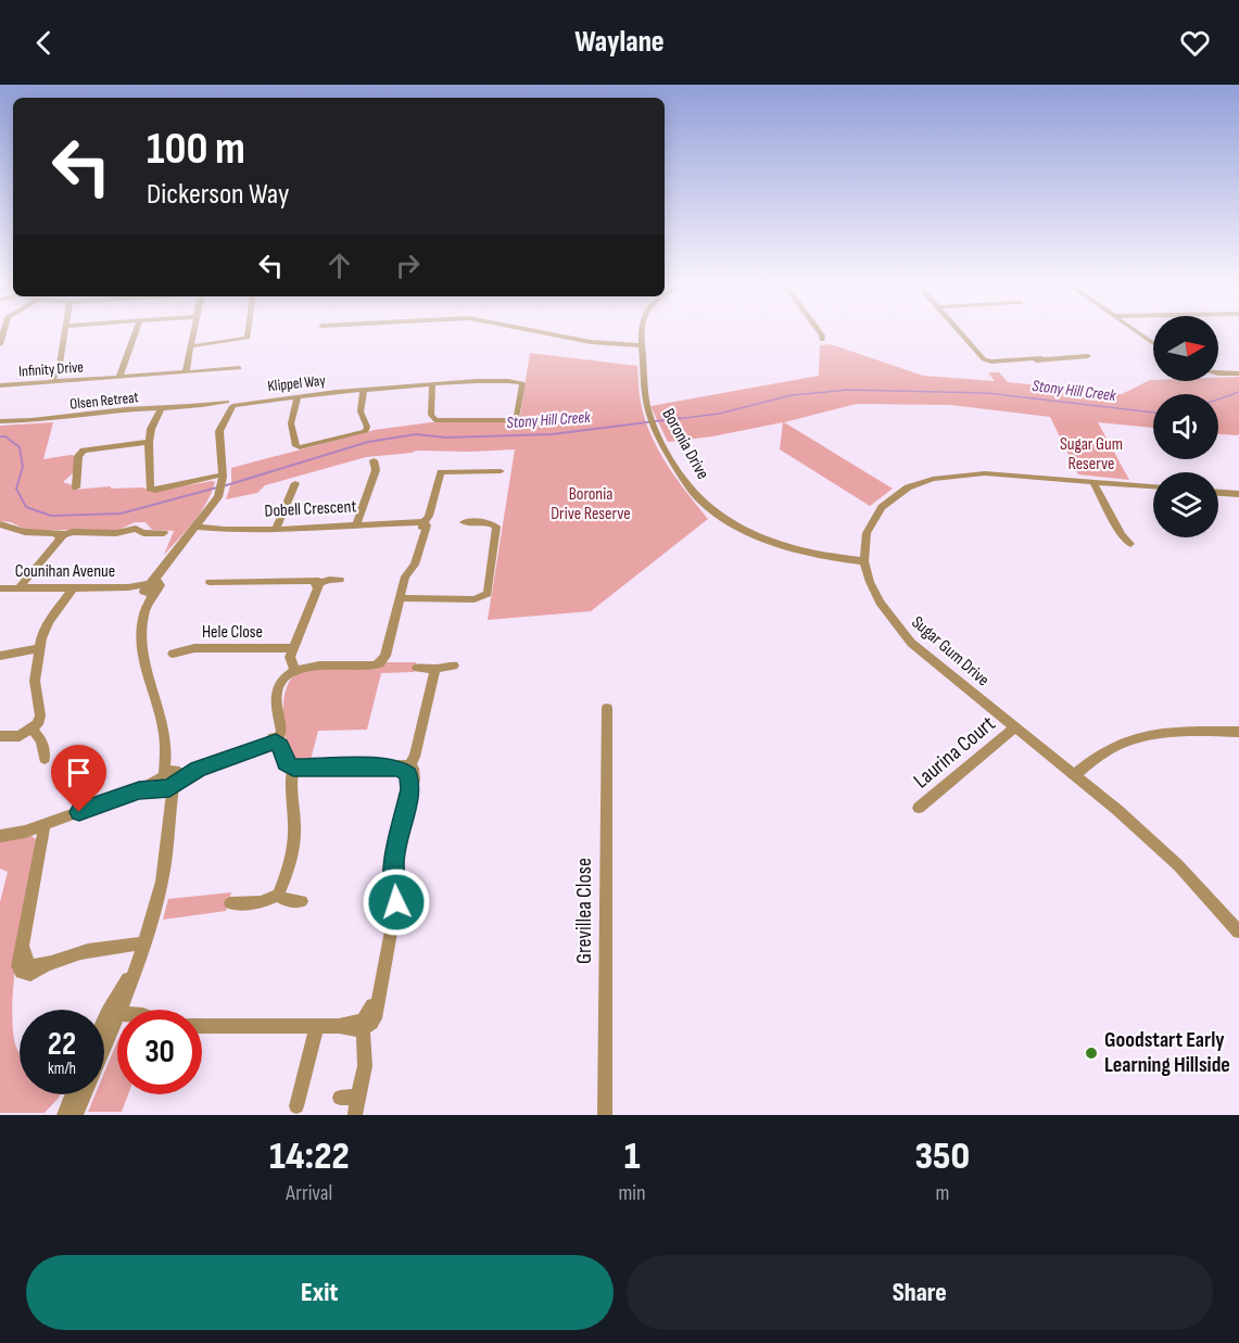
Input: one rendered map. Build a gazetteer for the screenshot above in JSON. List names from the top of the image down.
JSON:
{
  "streets": {
    "street": [
      "Infinity Drive",
      "Klippel Way",
      "Olsen Retreat",
      "Boronia Drive",
      "Dobell Crescent",
      "Counihan Avenue",
      "Hele Close",
      "Sugar Gum Drive",
      "Laurina Court",
      "Grevillea Close"
    ]
  },
  "crossings": [
    ["Klippel Way", "Olsen Retreat"],
    ["Boronia Drive", "Sugar Gum Drive"],
    ["Sugar Gum Drive", "Laurina Court"]
  ],
  "water": ["Stony Hill Creek"],
  "parks": ["Sugar Gum Reserve", "Boronia Drive Reserve"],
  "places": ["Goodstart Early Learning Hillside"],
  "north": "right",
  "page": {
    "header": "Waylane",
    "turn": ["100 m", "Dickerson Way"],
    "speed": "22 km/h",
    "limit": "30",
    "eta": [
      "14:22",
      "Arrival",
      "1",
      "min",
      "350",
      "m"
    ],
    "buttons": ["Exit", "Share"]
  }
}
